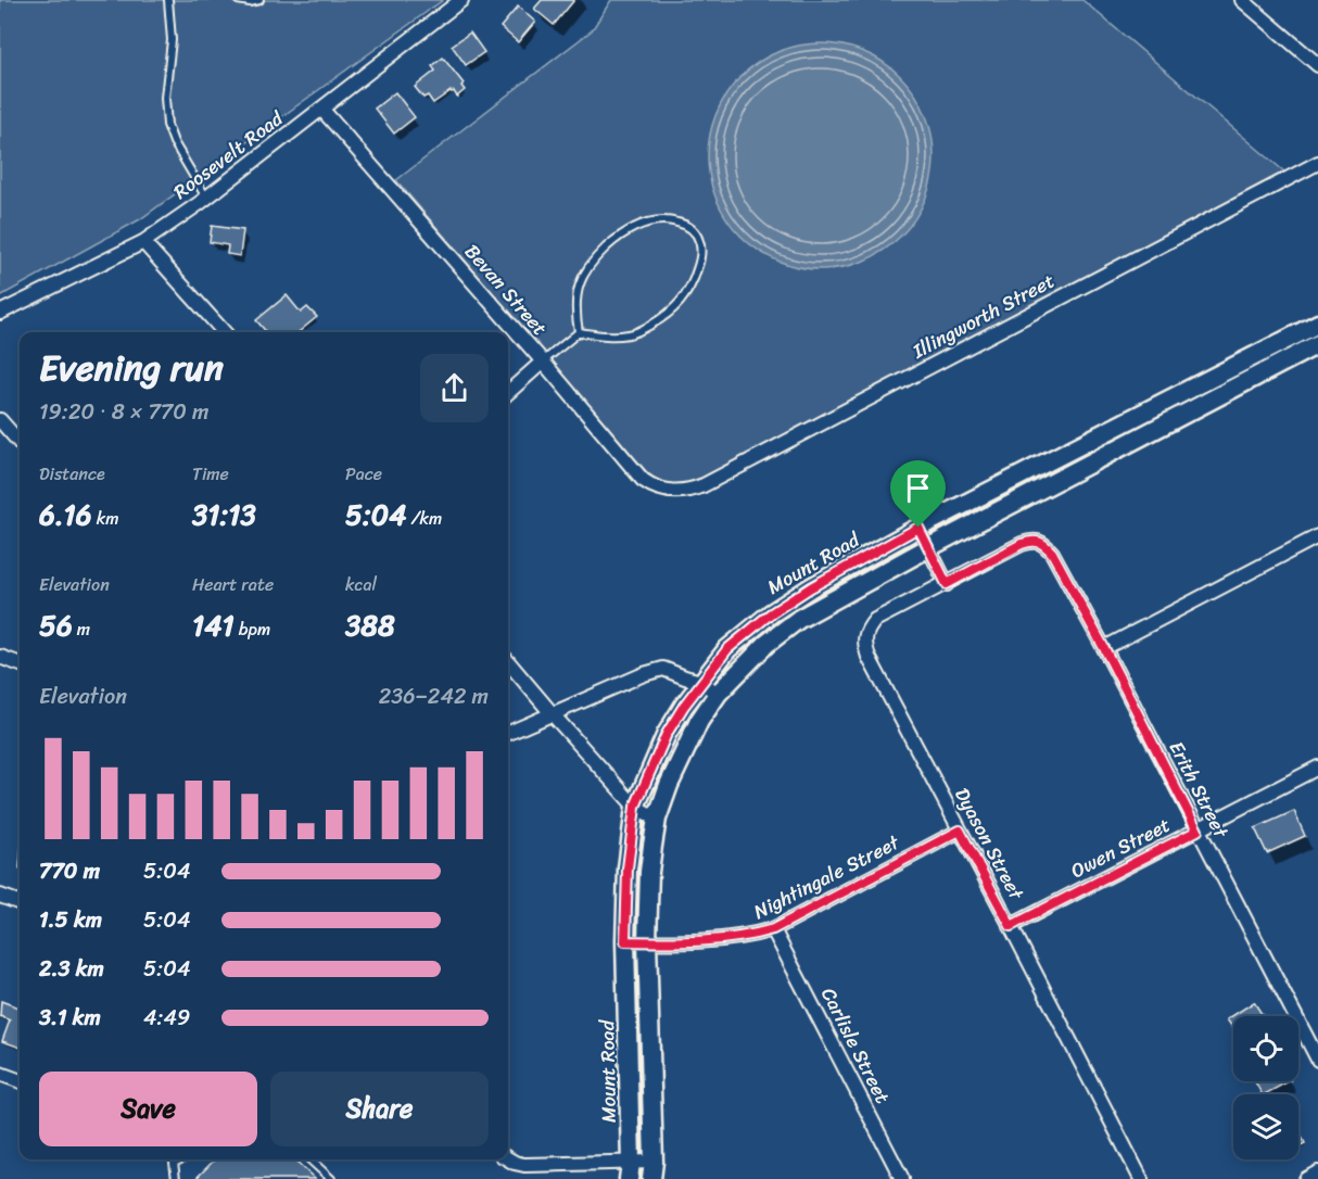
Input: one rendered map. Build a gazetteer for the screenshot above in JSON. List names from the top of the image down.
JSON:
{
  "streets": {
    "main road": ["Mount Road"],
    "street": [
      "Roosevelt Road",
      "Bevan Street",
      "Illingworth Street",
      "Erith Street",
      "Dyason Street",
      "Owen Street",
      "Nightingale Street",
      "Carlisle Street"
    ]
  },
  "crossings": [
    ["Roosevelt Road", "Bevan Street"],
    ["Bevan Street", "Illingworth Street"],
    ["Mount Road", "Nightingale Street"],
    ["Erith Street", "Dyason Street"],
    ["Erith Street", "Owen Street"],
    ["Dyason Street", "Owen Street"],
    ["Dyason Street", "Nightingale Street"],
    ["Nightingale Street", "Carlisle Street"]
  ],
  "page": {
    "heading": ["Evening run", "19:20 · 8 × 770 m"],
    "stats": [
      ["Distance", "6.16 km"],
      ["Time", "31:13"],
      ["Pace", "5:04 /km"],
      ["Elevation", "56 m"],
      ["Heart rate", "141 bpm"],
      ["kcal", "388"]
    ],
    "chart": ["Elevation", "236–242 m"],
    "list": [
      {
        "name": "770 m",
        "note": "5:04"
      },
      {
        "name": "1.5 km",
        "note": "5:04"
      },
      {
        "name": "2.3 km",
        "note": "5:04"
      },
      {
        "name": "3.1 km",
        "note": "4:49"
      }
    ],
    "buttons": ["Save", "Share"]
  }
}
